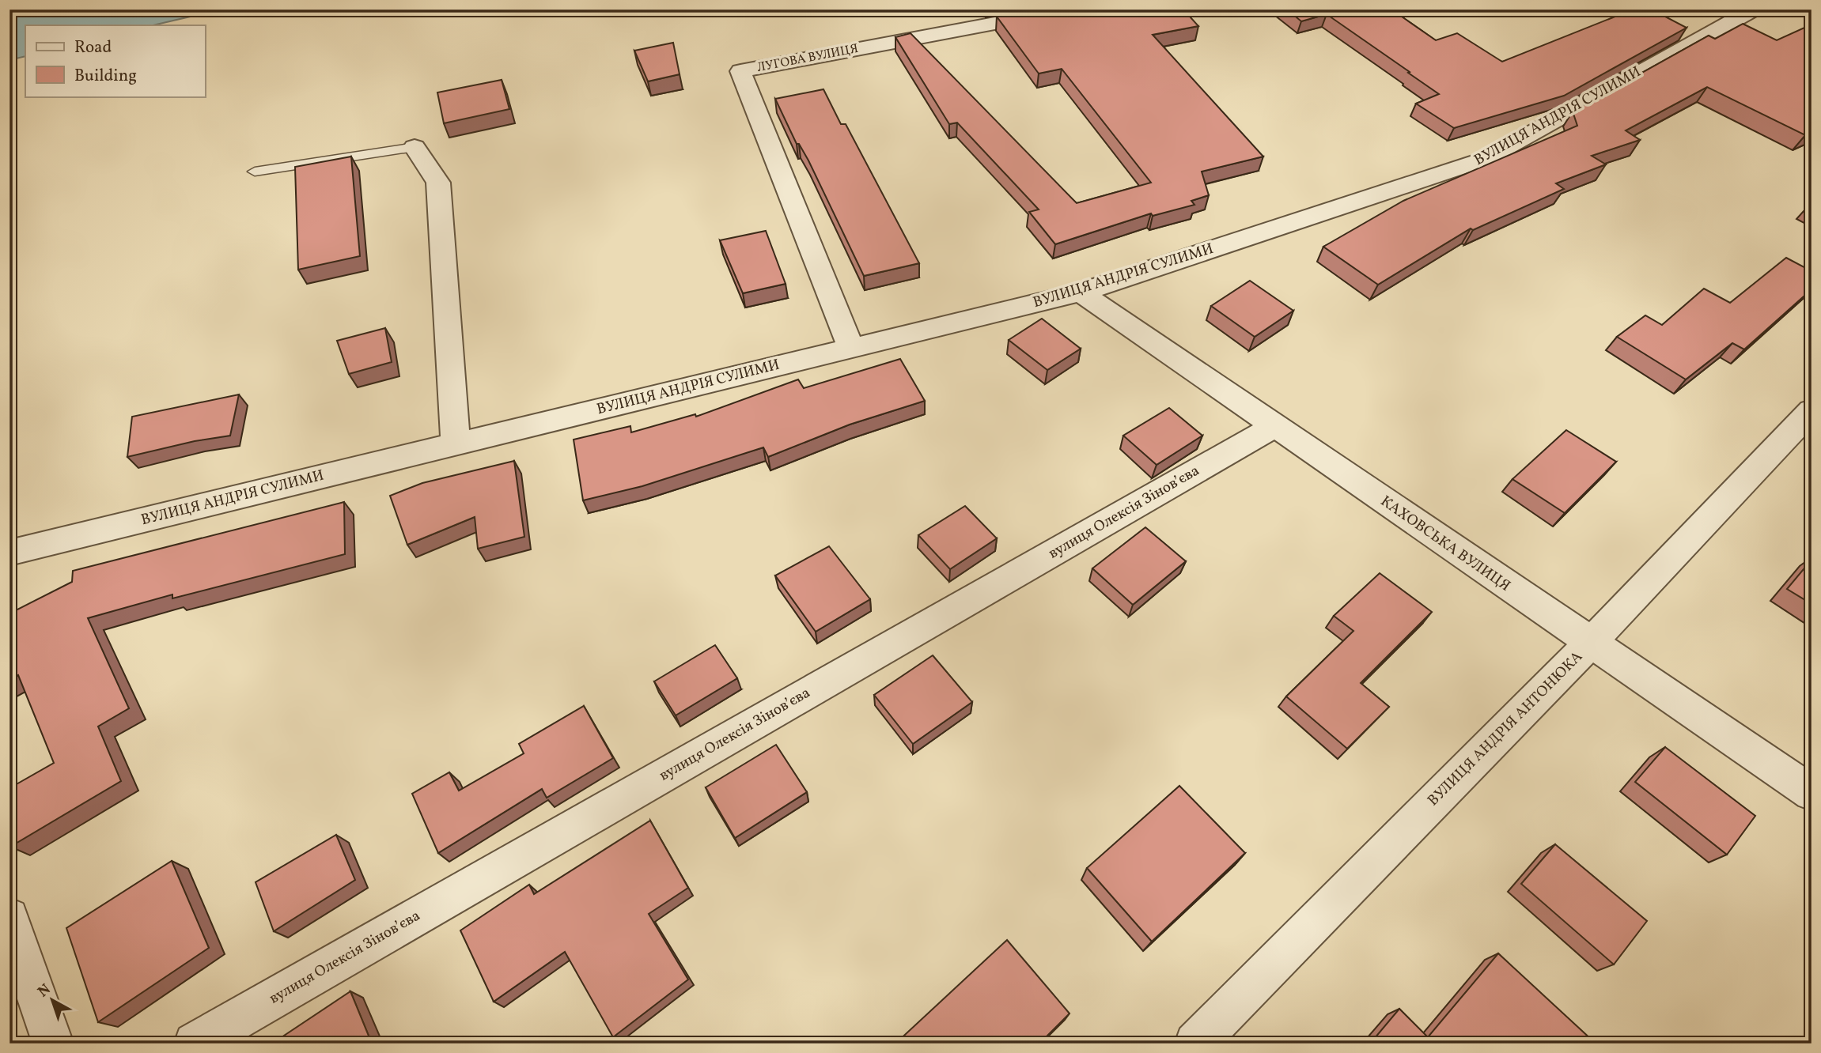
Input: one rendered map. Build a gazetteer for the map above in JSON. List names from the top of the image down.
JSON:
{
  "streets": {
    "street": [
      "ЛУГОВА ВУЛИЦЯ",
      "ВУЛИЦЯ АНДРІЯ СУЛИМИ",
      "вулиця Олексія Зіновʼєва",
      "КАХОВСЬКА ВУЛИЦЯ",
      "ВУЛИЦЯ АНДРІЯ АНТОНЮКА"
    ]
  },
  "crossings": [
    ["ЛУГОВА ВУЛИЦЯ", "ВУЛИЦЯ АНДРІЯ СУЛИМИ"],
    ["ВУЛИЦЯ АНДРІЯ СУЛИМИ", "КАХОВСЬКА ВУЛИЦЯ"],
    ["вулиця Олексія Зіновʼєва", "КАХОВСЬКА ВУЛИЦЯ"],
    ["КАХОВСЬКА ВУЛИЦЯ", "ВУЛИЦЯ АНДРІЯ АНТОНЮКА"]
  ],
  "legend": ["Road", "Building"],
  "north": "top left"
}
